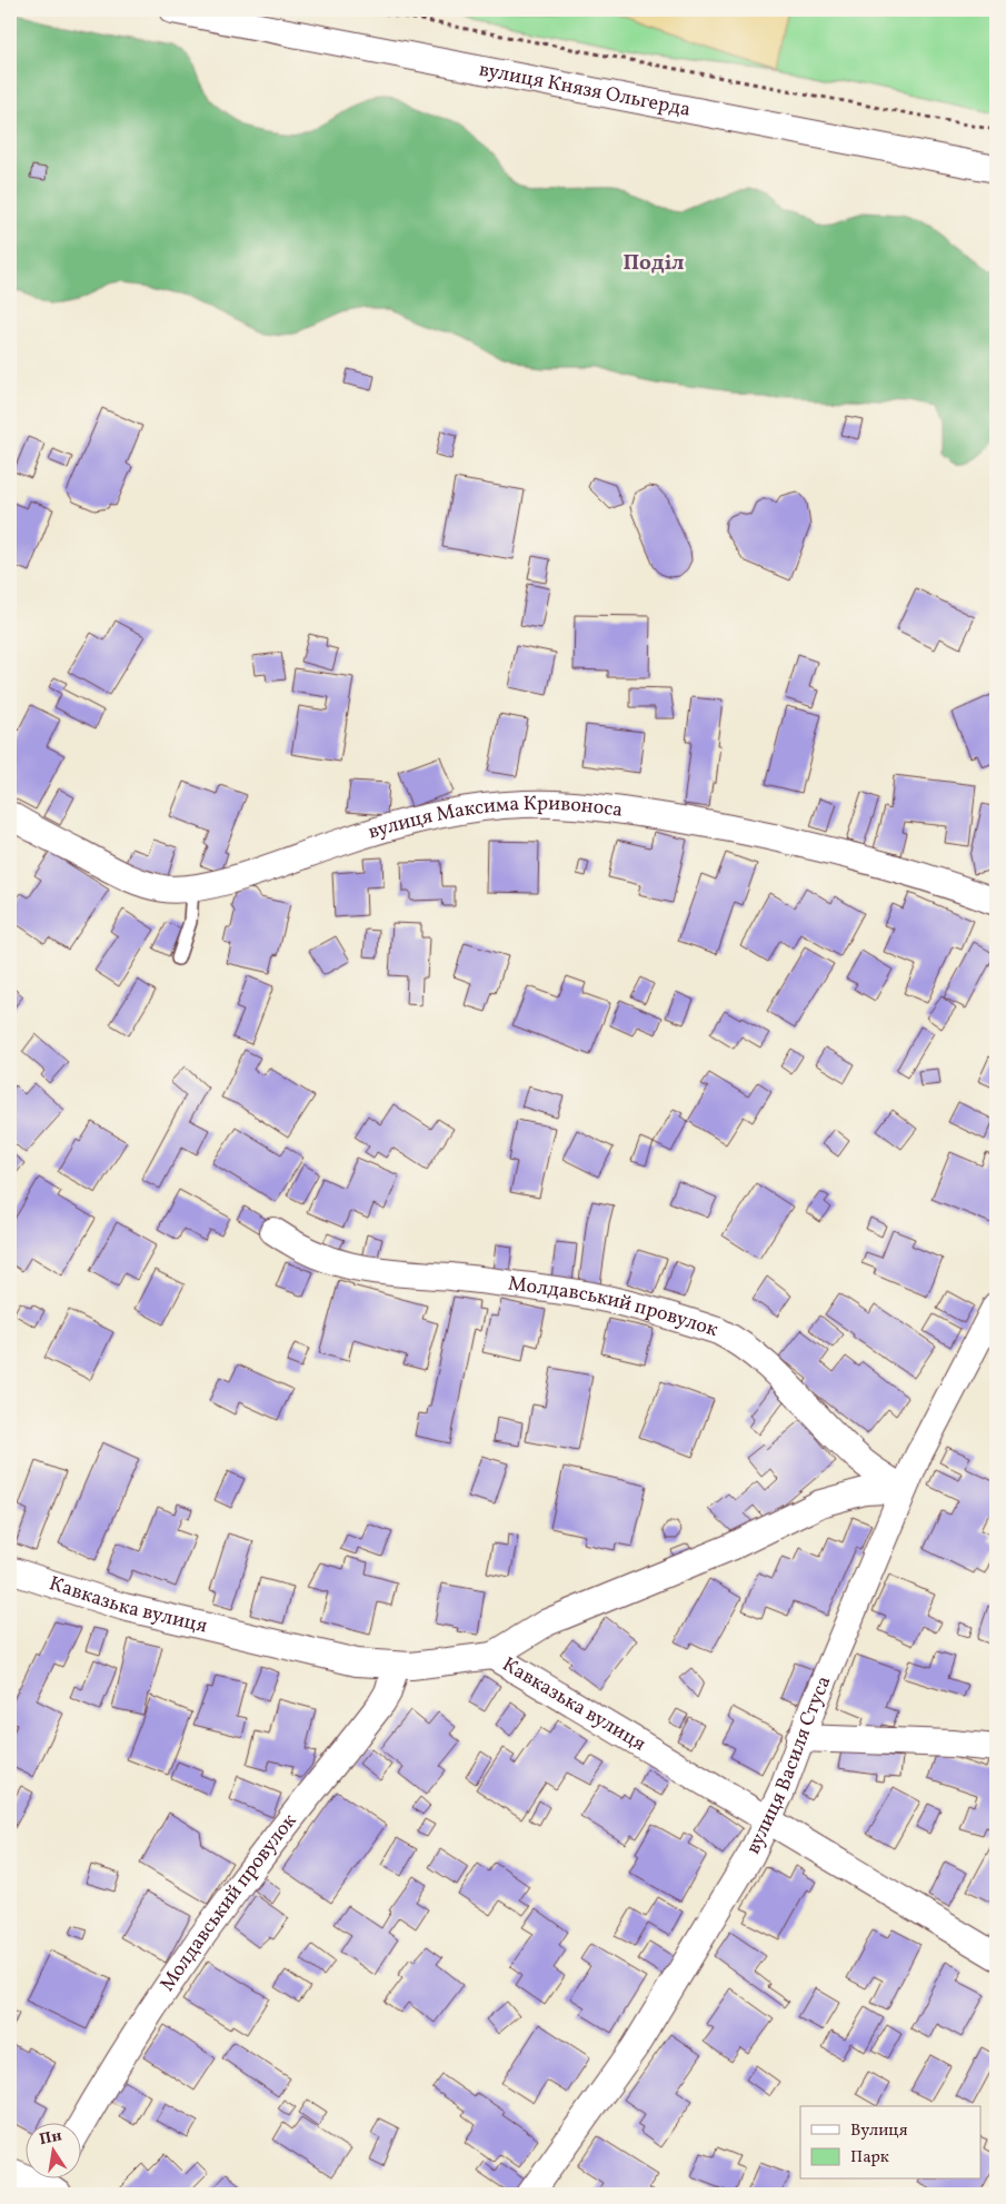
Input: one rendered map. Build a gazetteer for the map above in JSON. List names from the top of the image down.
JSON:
{
  "streets": {
    "street": [
      "вулиця Князя Ольгерда",
      "вулиця Максима Кривоноса",
      "Молдавський провулок",
      "Кавказька вулиця",
      "вулиця Василя Стуса"
    ]
  },
  "crossings": [
    ["Молдавський провулок", "Кавказька вулиця"],
    ["Молдавський провулок", "вулиця Василя Стуса"],
    ["Кавказька вулиця", "вулиця Василя Стуса"]
  ],
  "districts": ["Поділ"],
  "legend": ["Вулиця", "Парк"],
  "north": "top"
}
